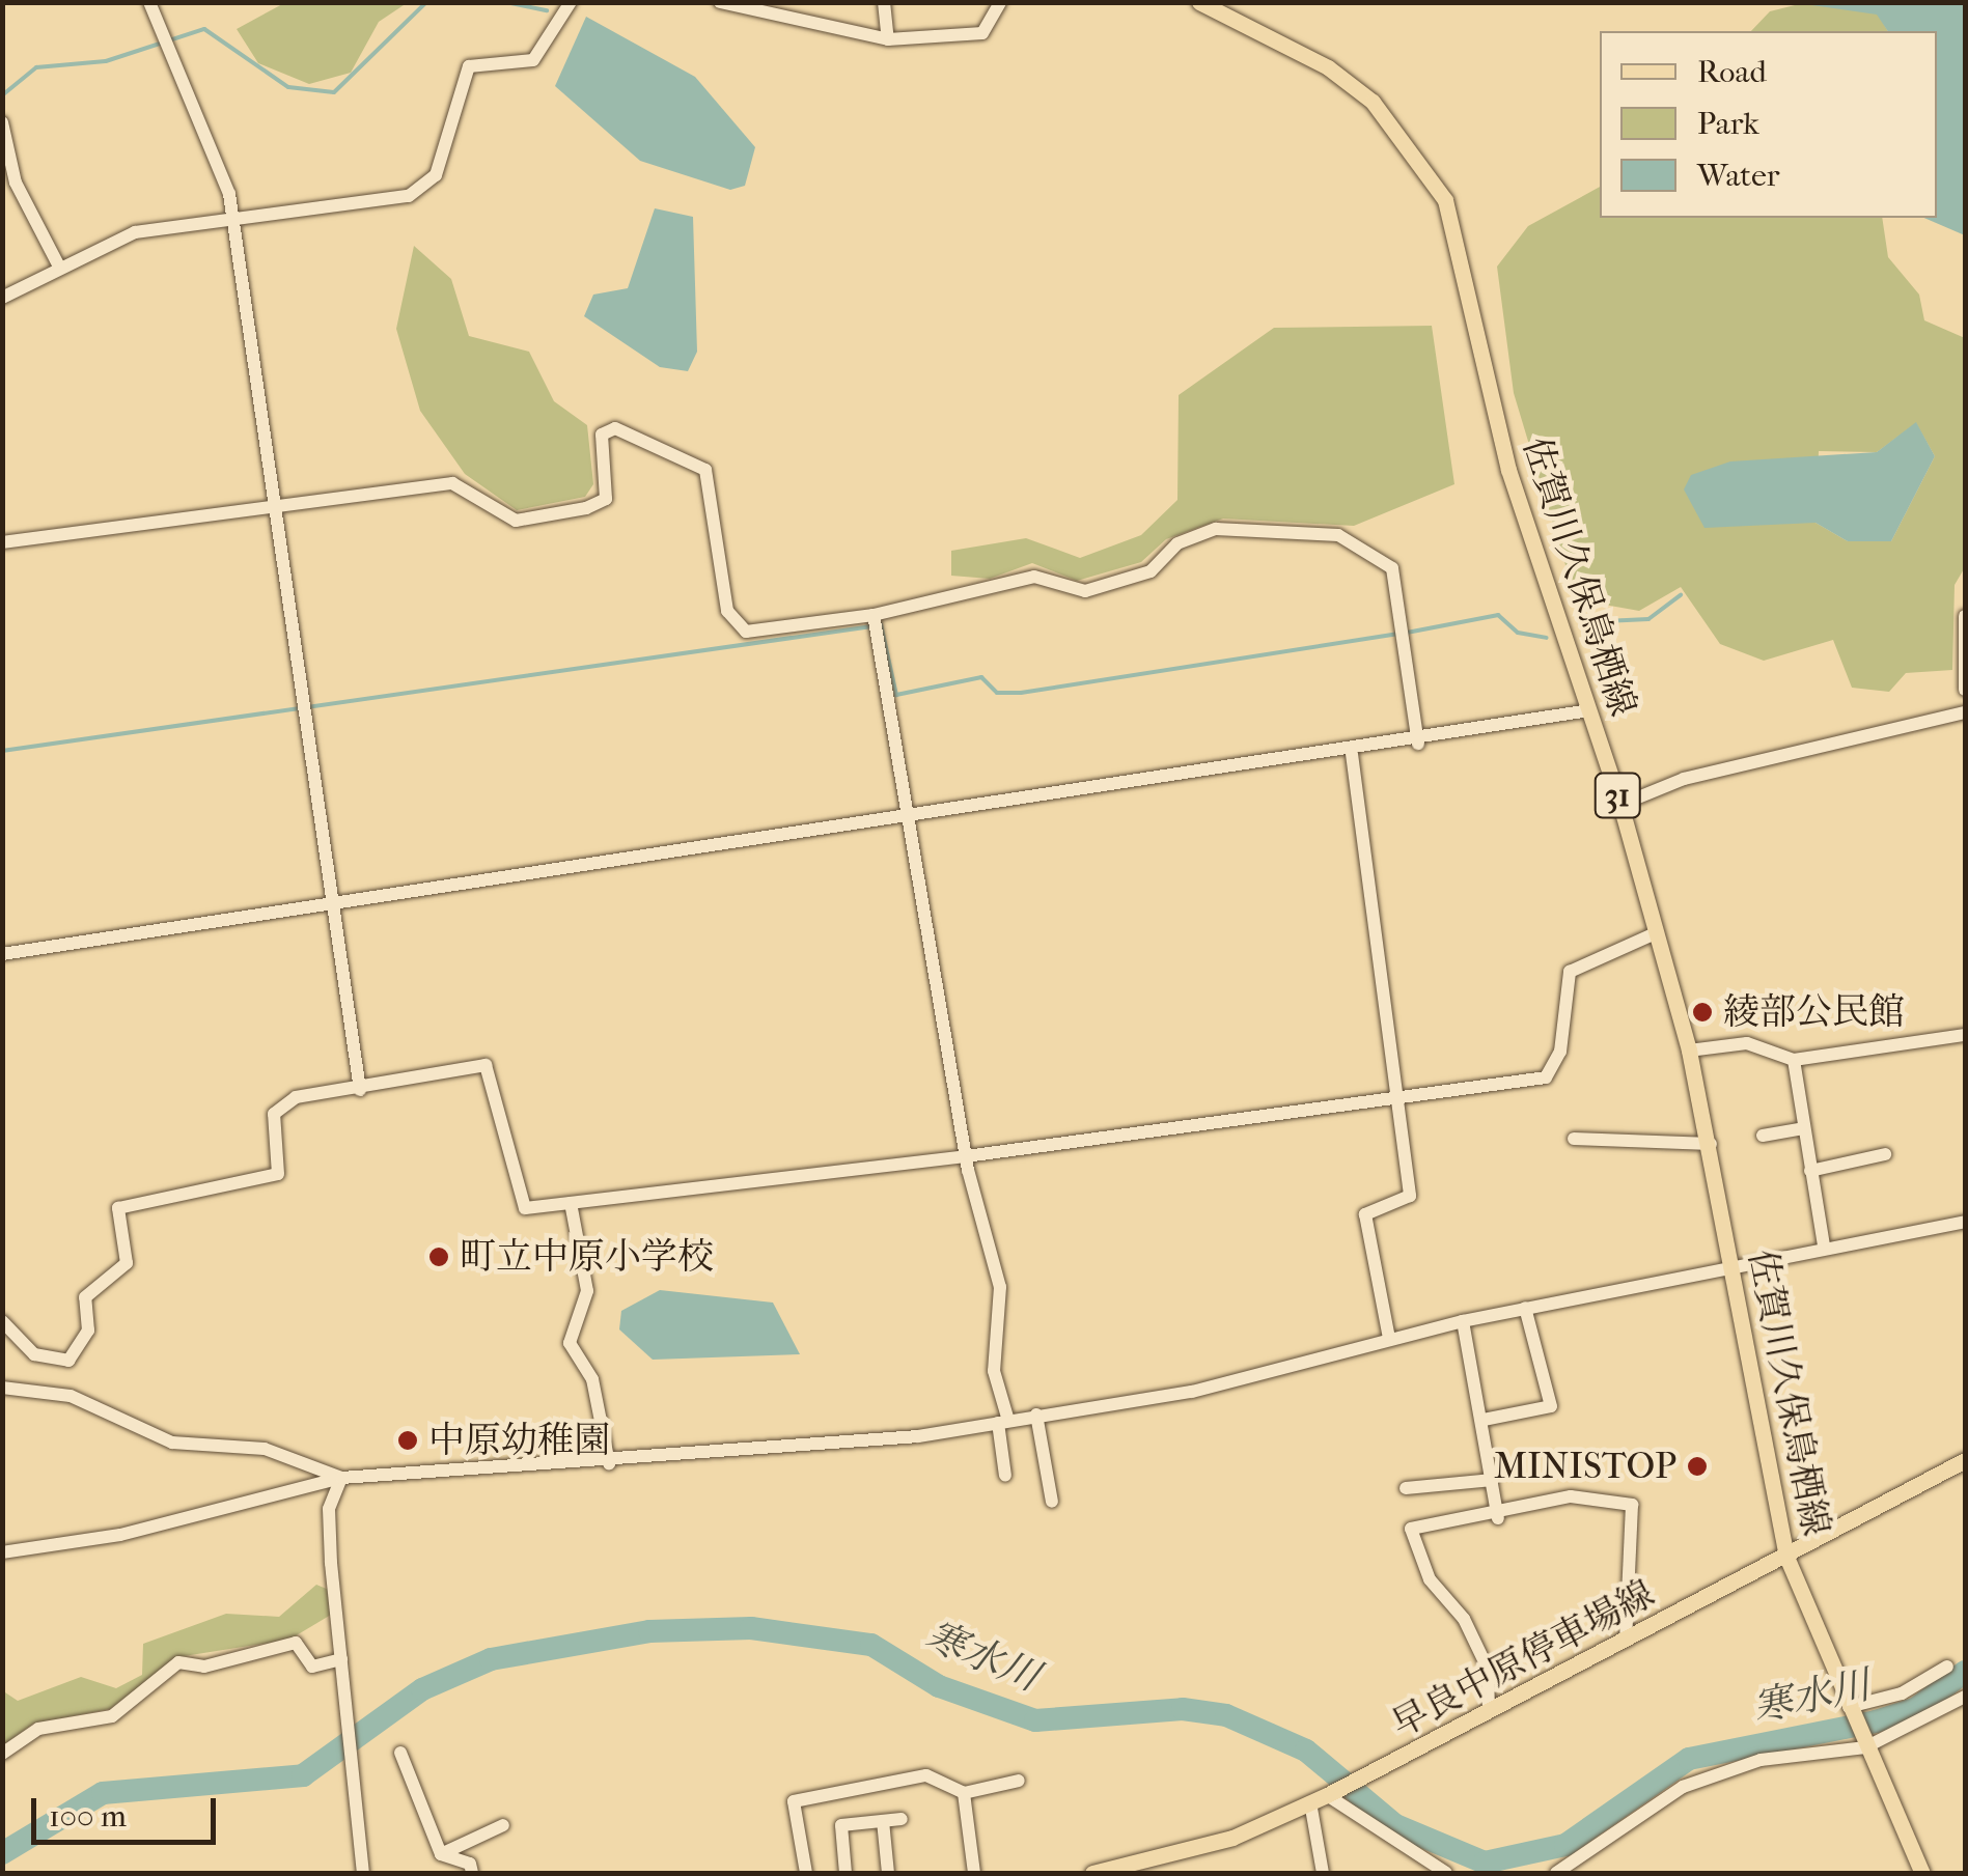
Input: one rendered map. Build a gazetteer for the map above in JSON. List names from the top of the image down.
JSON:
{
  "streets": {
    "main road": ["佐賀川久保鳥栖線", "31", "早良中原停車場線"]
  },
  "crossings": [
    ["佐賀川久保鳥栖線", "早良中原停車場線"]
  ],
  "water": ["寒水川"],
  "places": [
    "綾部公民館",
    "町立中原小学校",
    "中原幼稚園",
    "MINISTOP"
  ],
  "legend": ["Road", "Park", "Water"],
  "scale_bar": "100 m"
}
